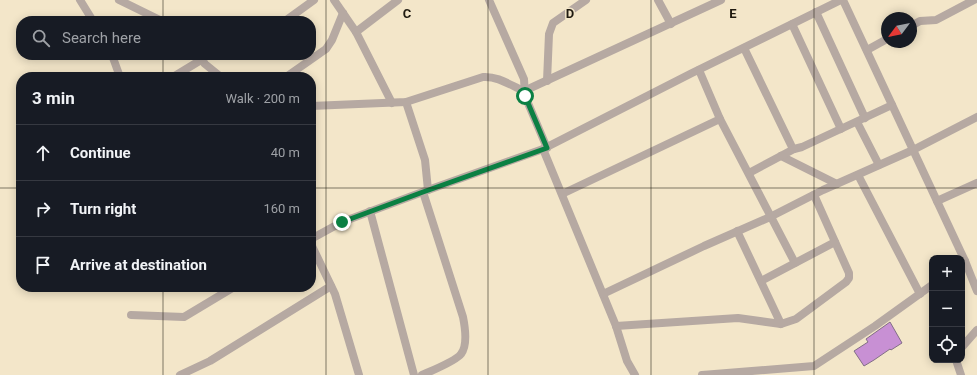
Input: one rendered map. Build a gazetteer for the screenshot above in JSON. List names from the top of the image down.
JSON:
{
  "north": "bottom left",
  "page": {
    "search": "Search here",
    "heading": ["3 min", "Walk · 200 m"],
    "list": [
      ["Continue", "40 m"],
      ["Turn right", "160 m"],
      "Arrive at destination"
    ],
    "map_buttons": ["+", "−"]
  },
  "grid": {
    "columns": ["C", "D", "E"]
  }
}
